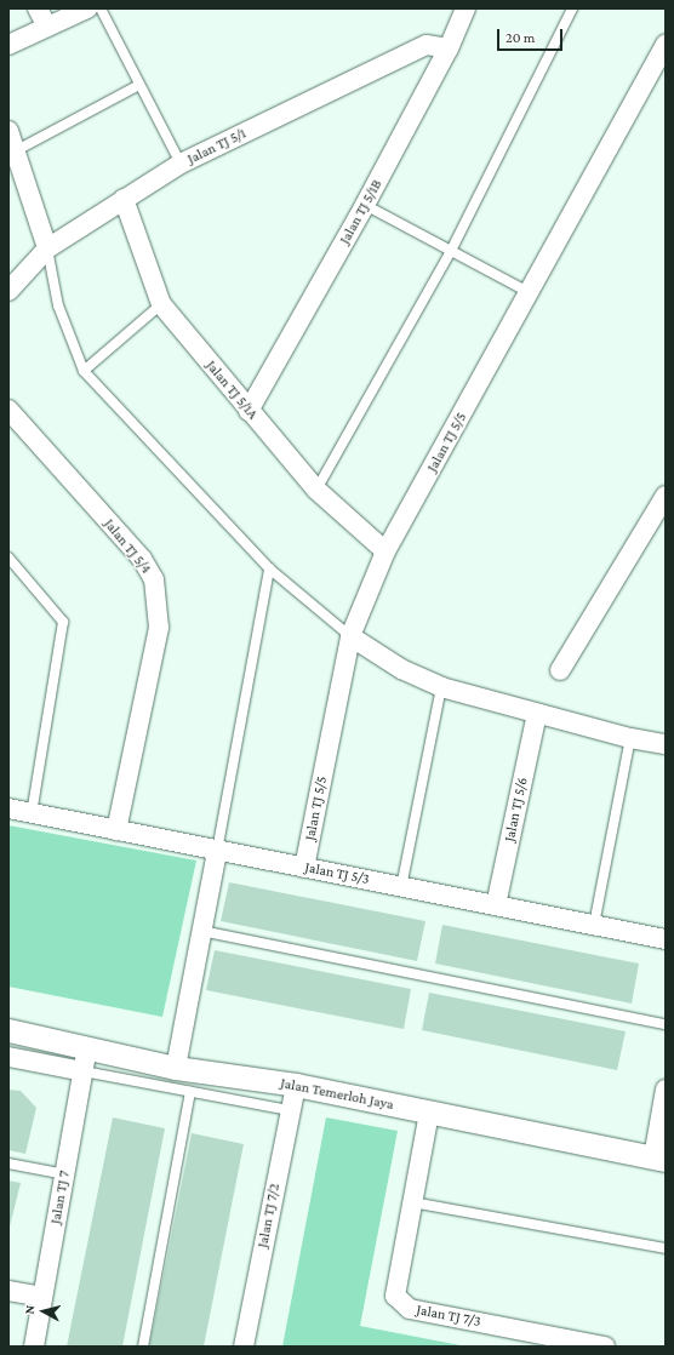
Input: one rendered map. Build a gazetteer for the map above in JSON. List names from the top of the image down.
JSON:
{
  "streets": {
    "street": [
      "Jalan TJ 5/1",
      "Jalan TJ 5/1B",
      "Jalan TJ 5/1A",
      "Jalan TJ 5/5",
      "Jalan TJ 5/4",
      "Jalan TJ 5/6",
      "Jalan TJ 5/3",
      "Jalan Temerloh Jaya",
      "Jalan TJ 7",
      "Jalan TJ 7/2",
      "Jalan TJ 7/3"
    ]
  },
  "crossings": [
    ["Jalan TJ 5/1", "Jalan TJ 5/1B"],
    ["Jalan TJ 5/1", "Jalan TJ 5/1A"],
    ["Jalan TJ 5/1B", "Jalan TJ 5/1A"],
    ["Jalan TJ 5/1A", "Jalan TJ 5/5"],
    ["Jalan TJ 5/5", "Jalan TJ 5/3"],
    ["Jalan TJ 5/4", "Jalan TJ 5/3"],
    ["Jalan TJ 5/6", "Jalan TJ 5/3"],
    ["Jalan Temerloh Jaya", "Jalan TJ 7"],
    ["Jalan Temerloh Jaya", "Jalan TJ 7/2"],
    ["Jalan Temerloh Jaya", "Jalan TJ 7/3"]
  ],
  "scale_bar": "20 m",
  "north": "left"
}
